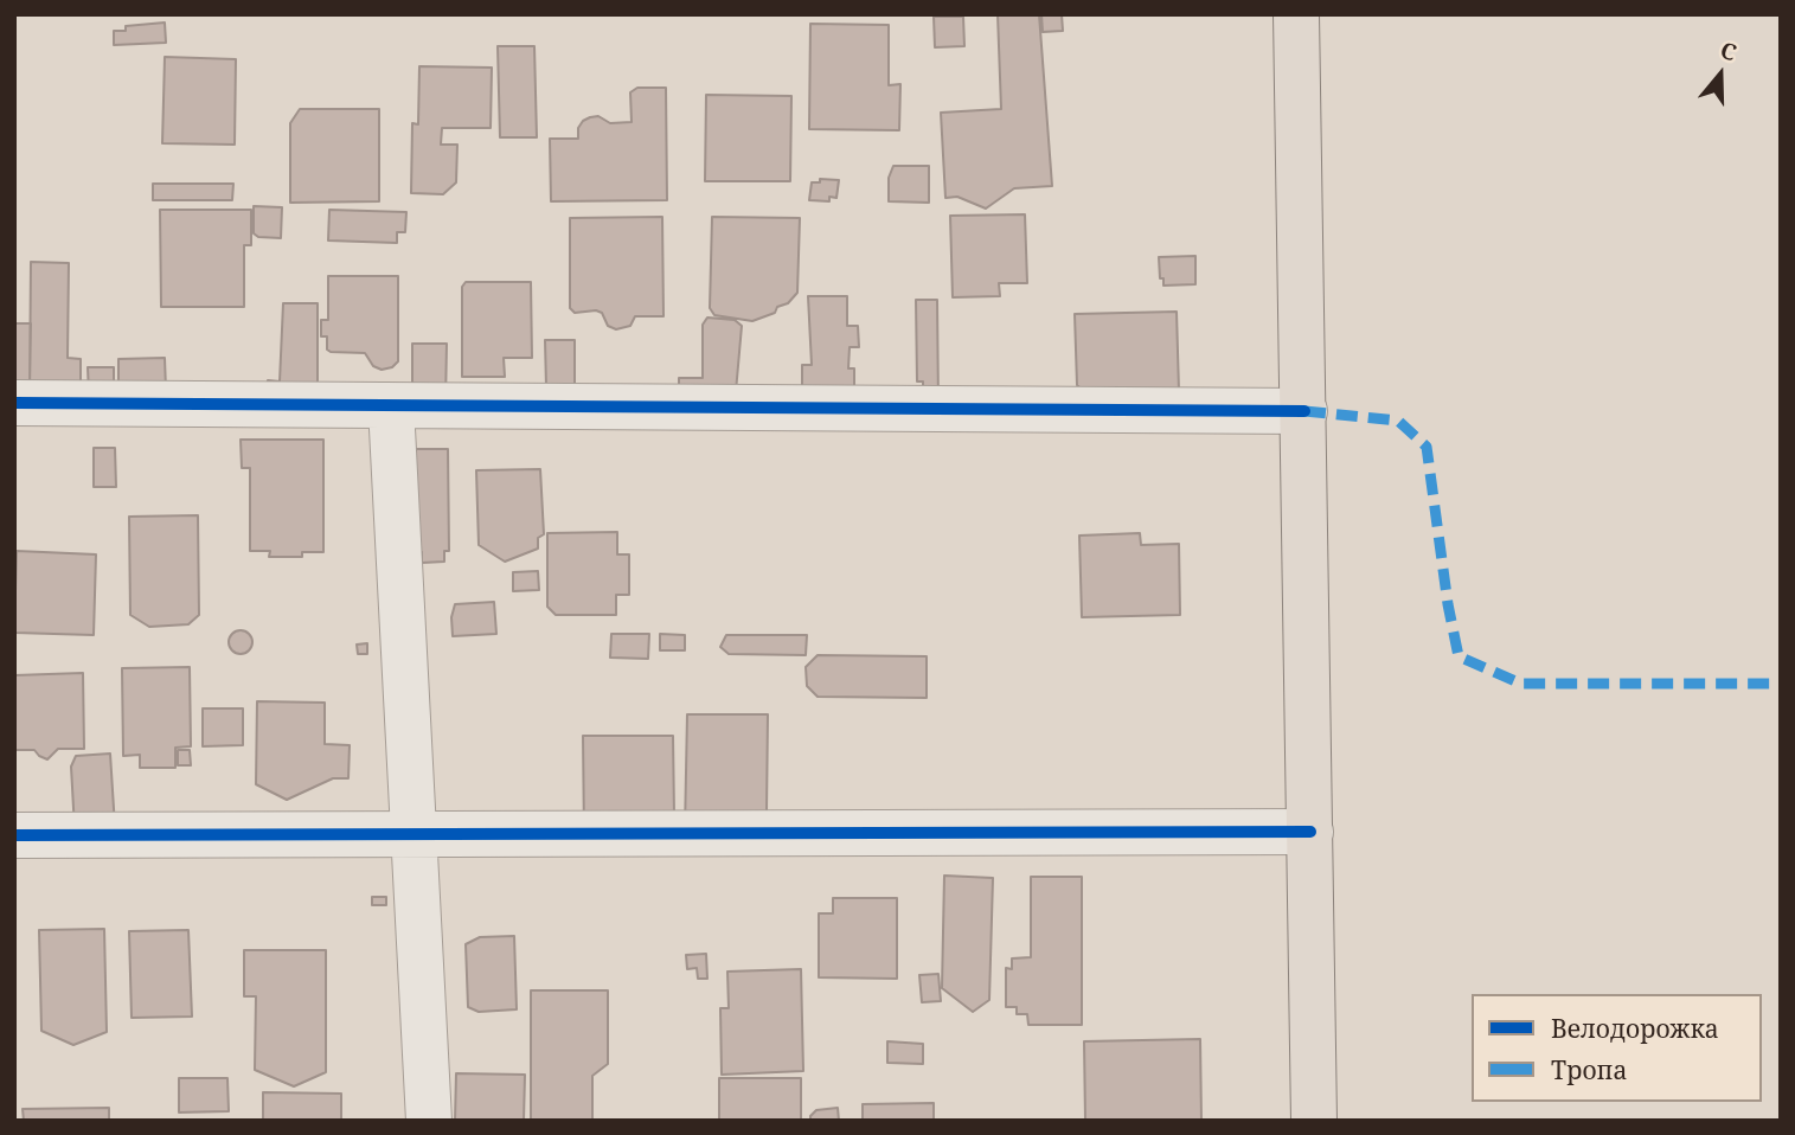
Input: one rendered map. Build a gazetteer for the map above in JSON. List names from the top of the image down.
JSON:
{
  "legend": ["Велодорожка", "Тропа"],
  "north": "top"
}
